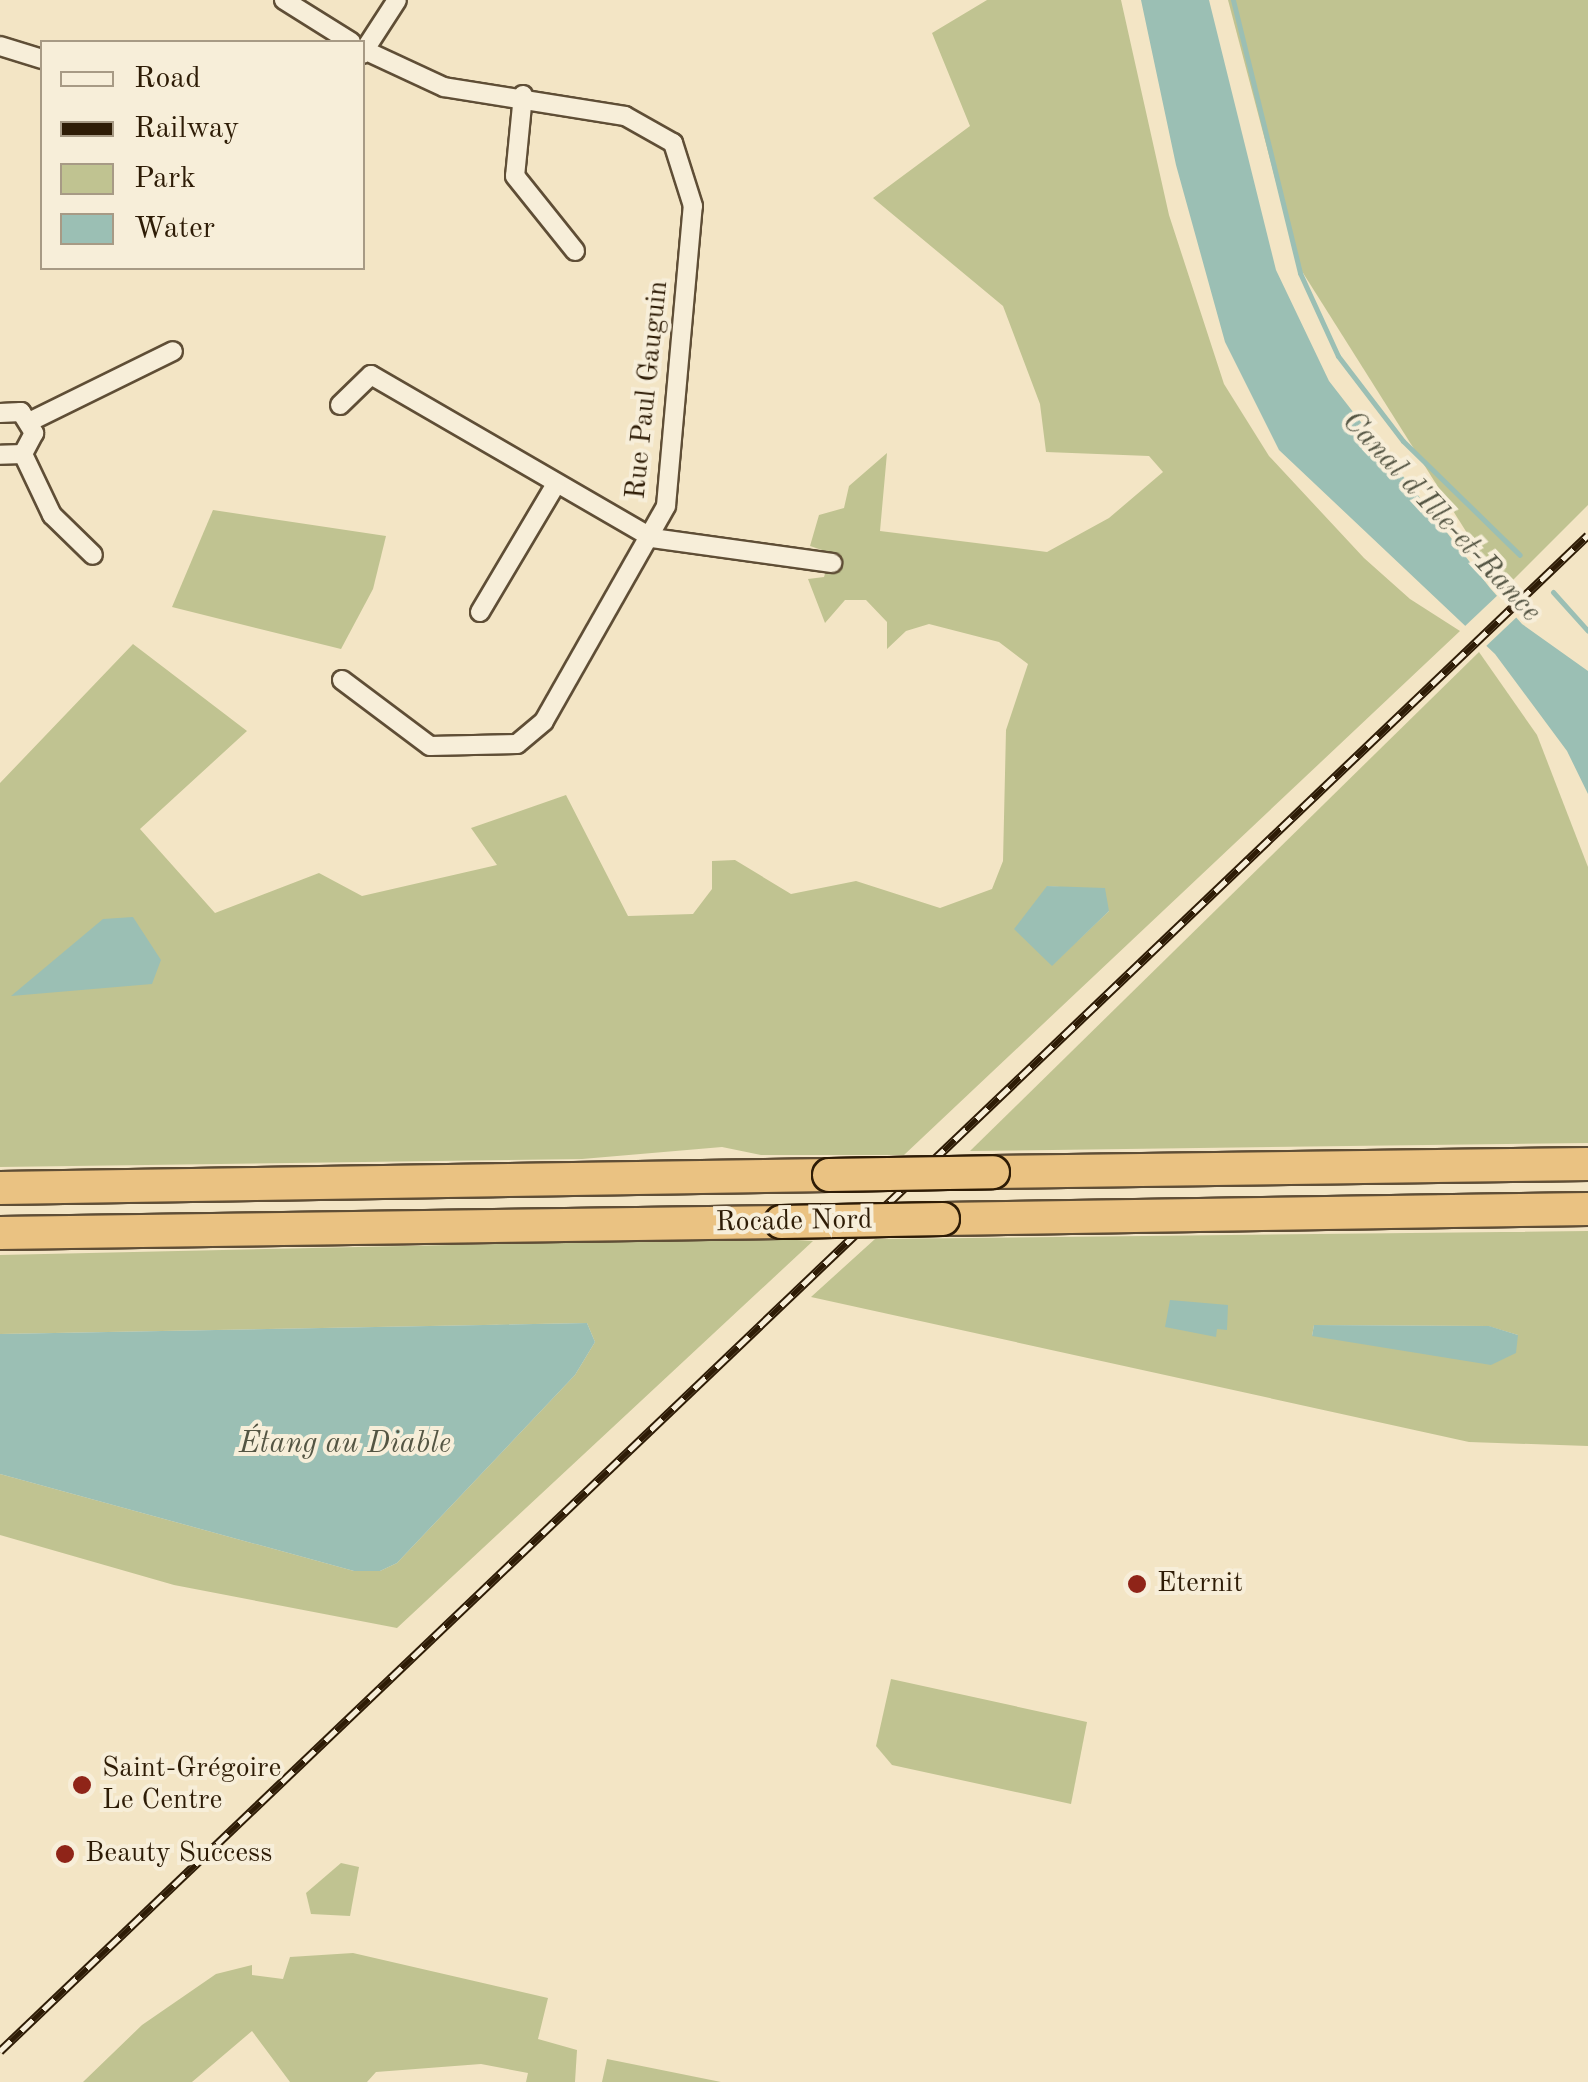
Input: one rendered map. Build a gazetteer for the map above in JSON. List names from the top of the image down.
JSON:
{
  "streets": {
    "highway": ["Rocade Nord"],
    "street": ["Rue Paul Gauguin"]
  },
  "water": ["Canal d'Ille-et-Rance", "Étang au Diable"],
  "places": ["Eternit", "Saint-Grégoire Le Centre", "Beauty Success"],
  "legend": [
    "Road",
    "Railway",
    "Park",
    "Water"
  ]
}
